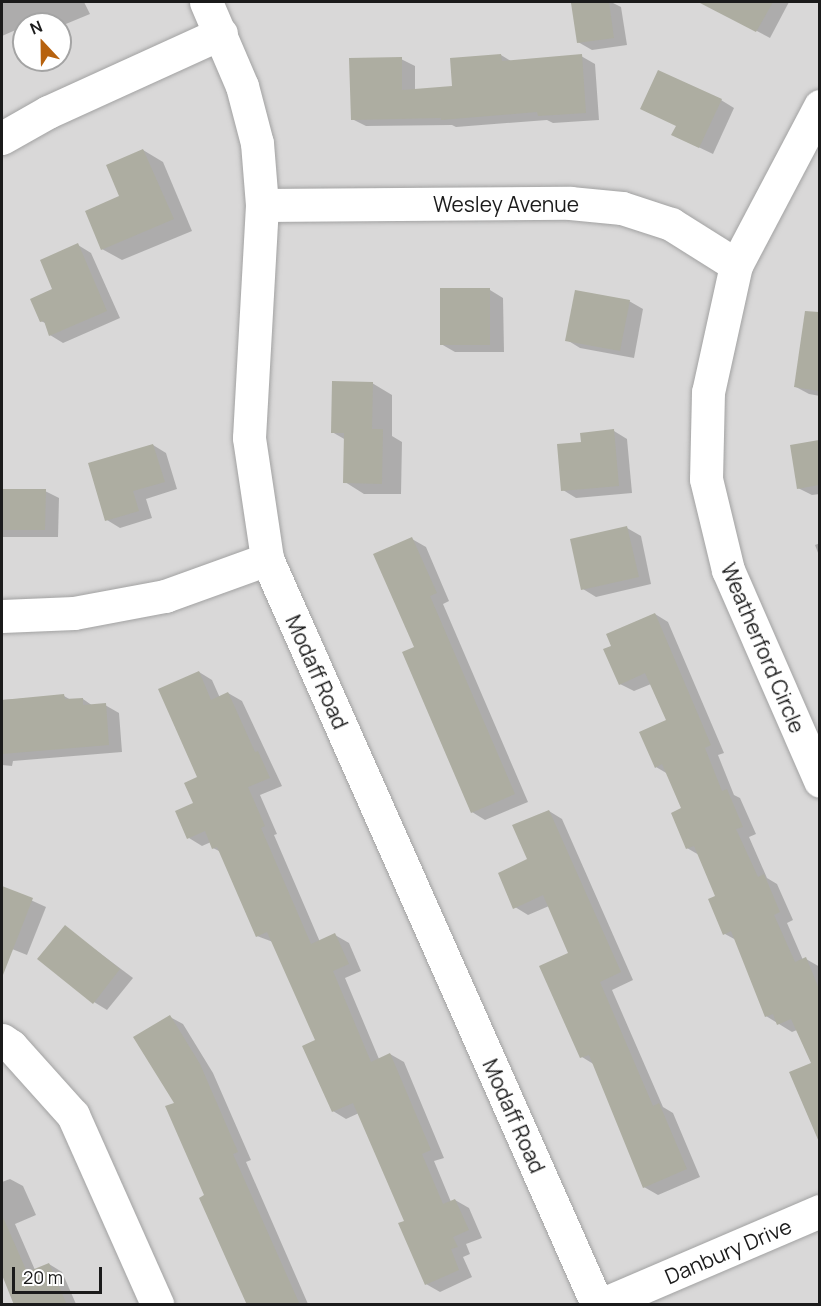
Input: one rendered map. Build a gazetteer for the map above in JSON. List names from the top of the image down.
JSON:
{
  "streets": {
    "street": [
      "Wesley Avenue",
      "Weatherford Circle",
      "Modaff Road",
      "Danbury Drive"
    ]
  },
  "crossings": [
    ["Wesley Avenue", "Weatherford Circle"],
    ["Wesley Avenue", "Modaff Road"]
  ],
  "scale_bar": "20 m",
  "north": "top"
}
